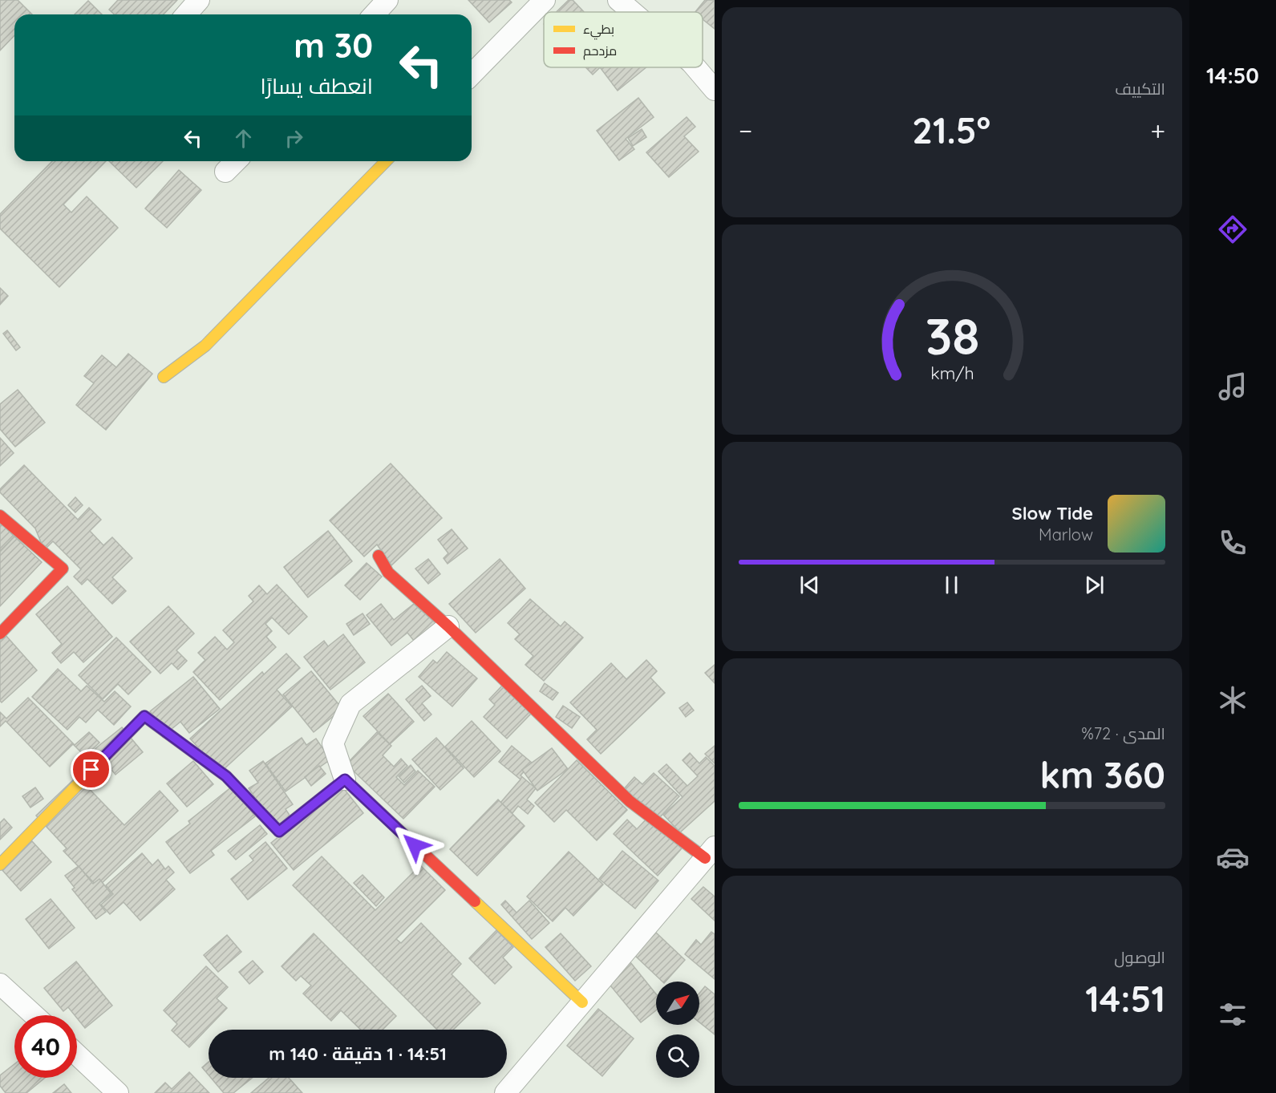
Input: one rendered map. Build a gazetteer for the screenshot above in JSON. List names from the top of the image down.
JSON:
{
  "legend": ["بطيء", "مزدحم"],
  "north": "top right",
  "page": {
    "tabs": "14:50",
    "tile": [
      "التكييف",
      ["المدى · 72%", "360 km"],
      ["الوصول", "14:51"]
    ],
    "turn": ["30 m", "انعطف يسارًا"],
    "heat": ["−", "21.5°", "+"],
    "song": ["Slow Tide", "Marlow"],
    "limit": "40",
    "trip": "14:51 · 1 دقيقة · 140 m",
    "gauge": ["38", "km/h"]
  }
}
